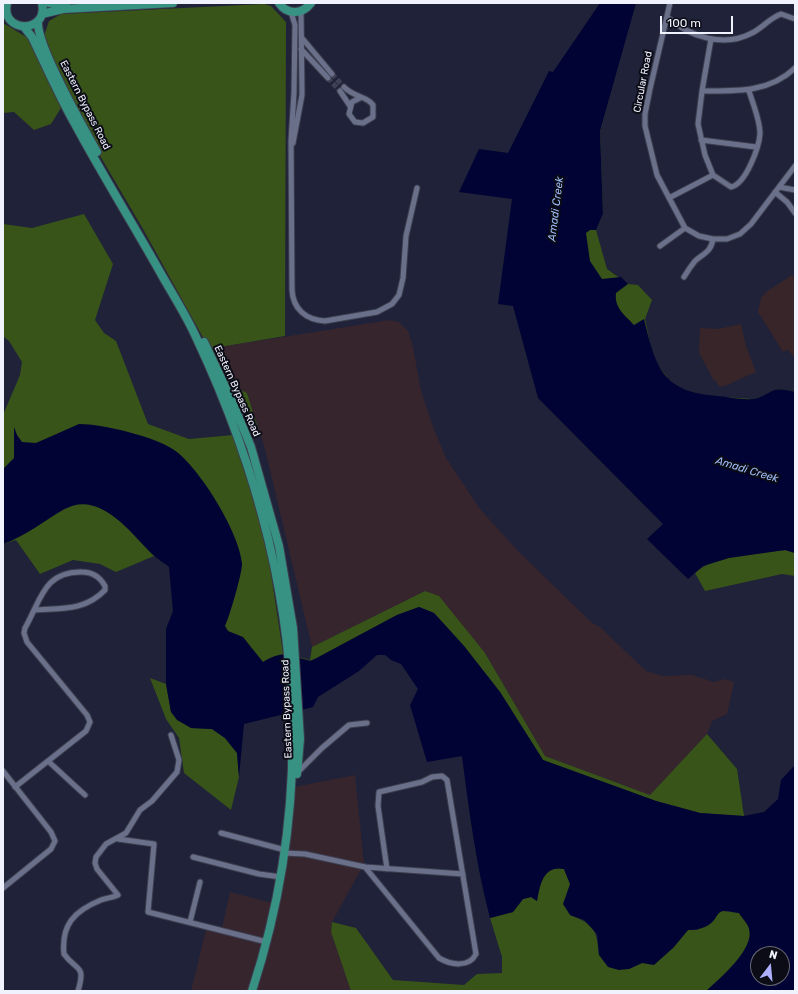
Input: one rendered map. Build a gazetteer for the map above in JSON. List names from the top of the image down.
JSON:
{
  "streets": {
    "main road": ["Eastern Bypass Road"],
    "street": ["Circular Road"]
  },
  "water": ["Amadi Creek"],
  "scale_bar": "100 m",
  "north": "top"
}
